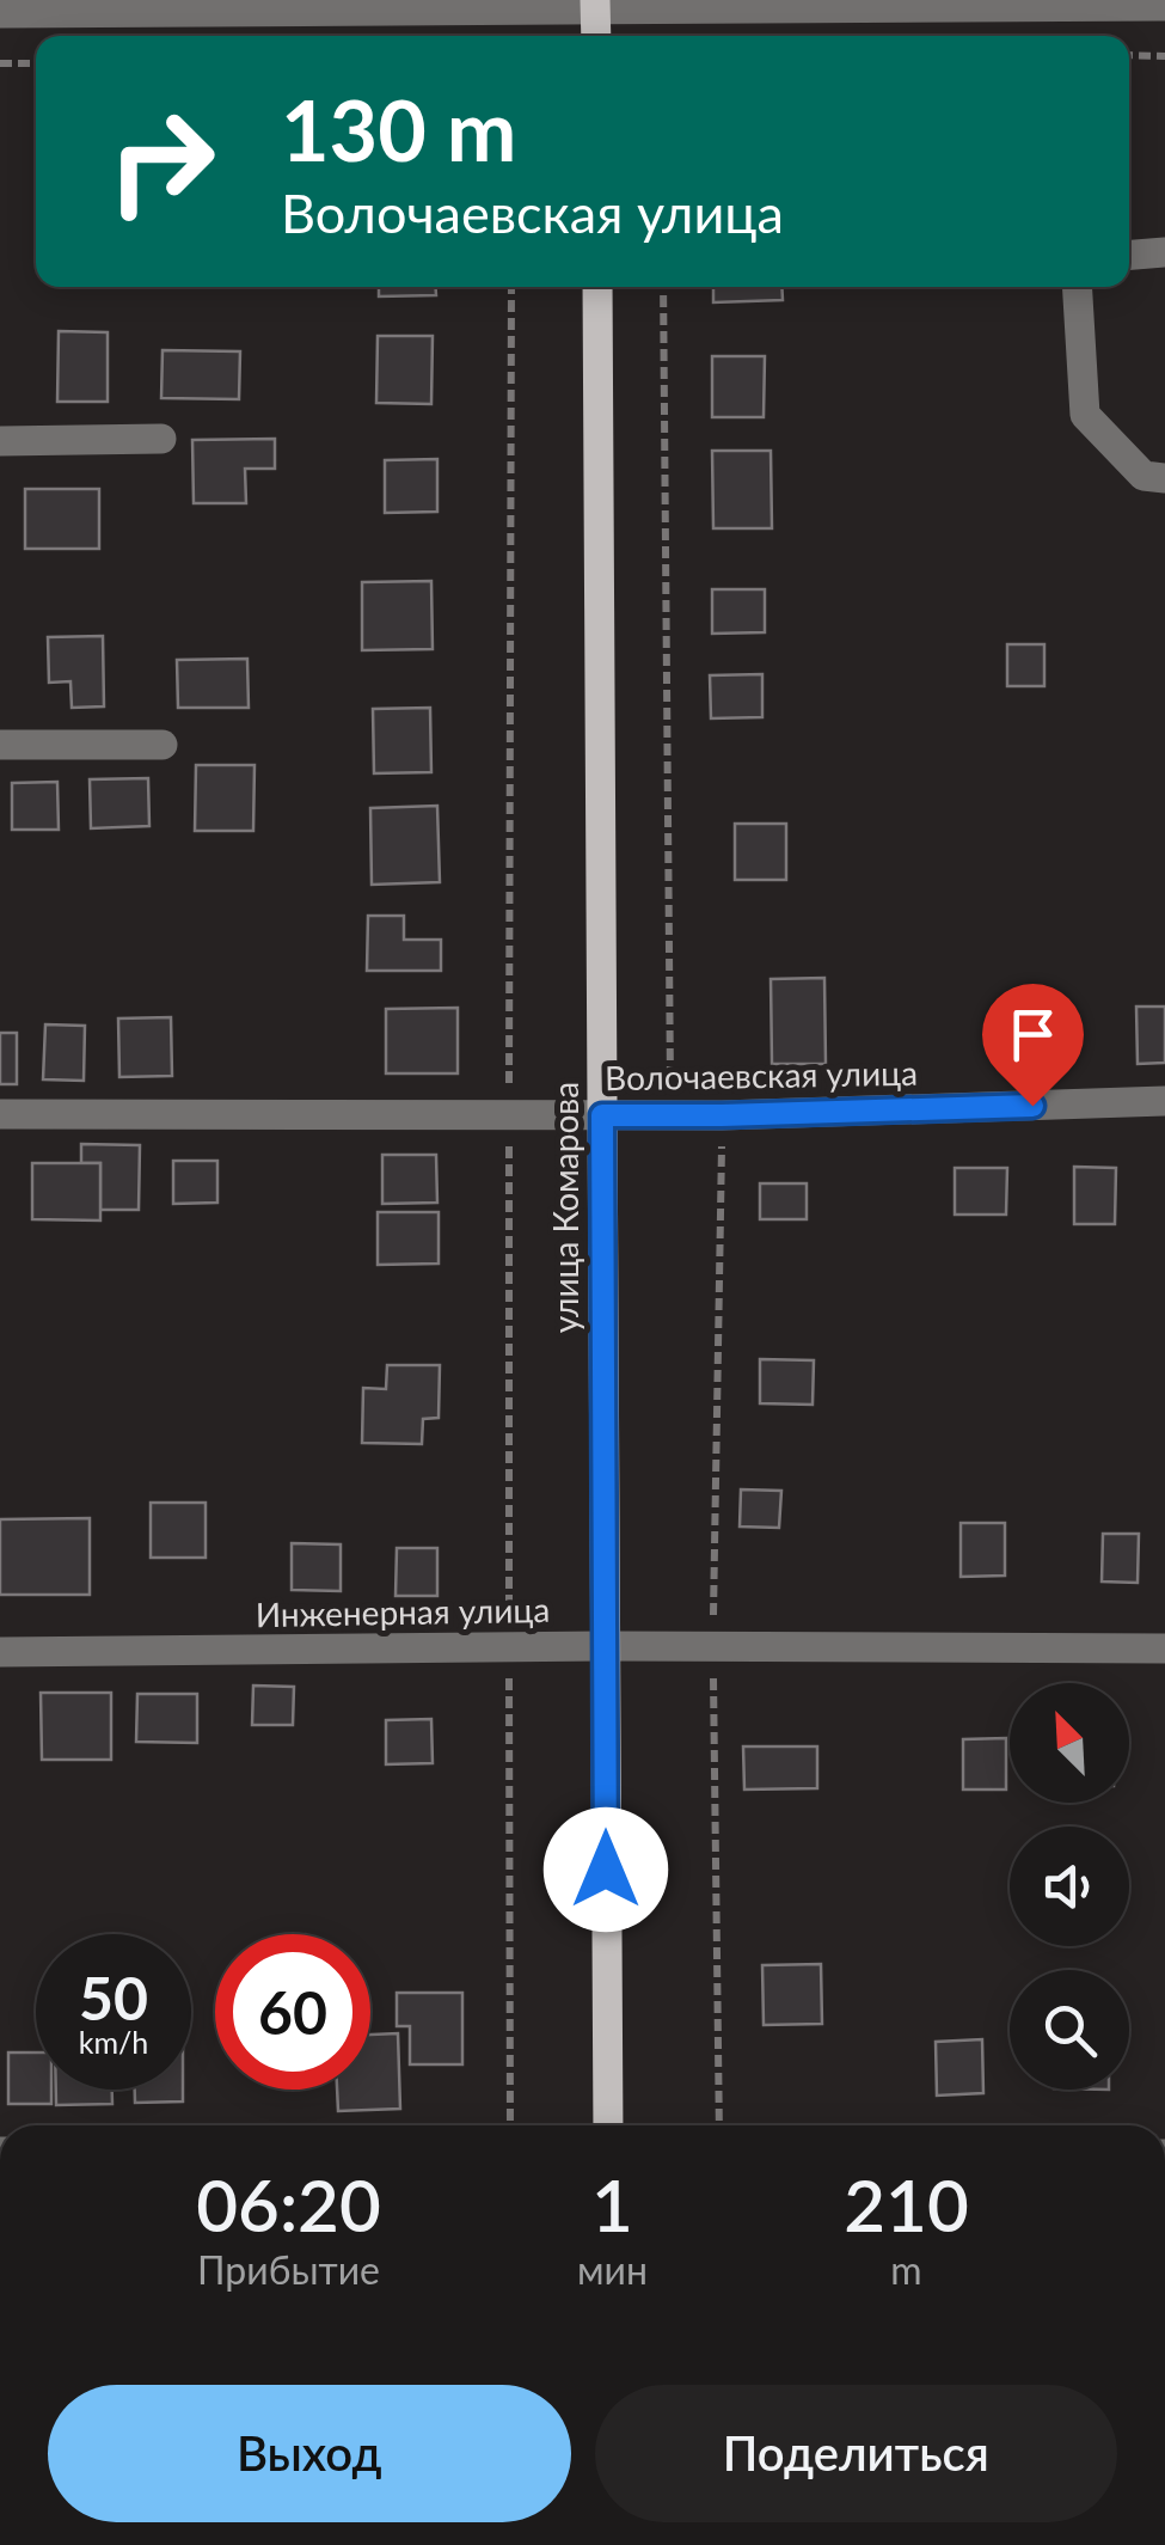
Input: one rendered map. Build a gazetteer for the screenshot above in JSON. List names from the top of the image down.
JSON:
{
  "streets": {
    "main road": ["улица Комарова"],
    "street": ["Волочаевская улица", "Инженерная улица"]
  },
  "crossings": [
    ["Волочаевская улица", "улица Комарова"],
    ["улица Комарова", "Инженерная улица"]
  ],
  "north": "top left",
  "page": {
    "turn": ["130 m", "Волочаевская улица"],
    "speed": "50 km/h",
    "limit": "60",
    "eta": [
      "06:20",
      "Прибытие",
      "1",
      "мин",
      "210",
      "m"
    ],
    "buttons": ["Выход", "Поделиться"]
  }
}
